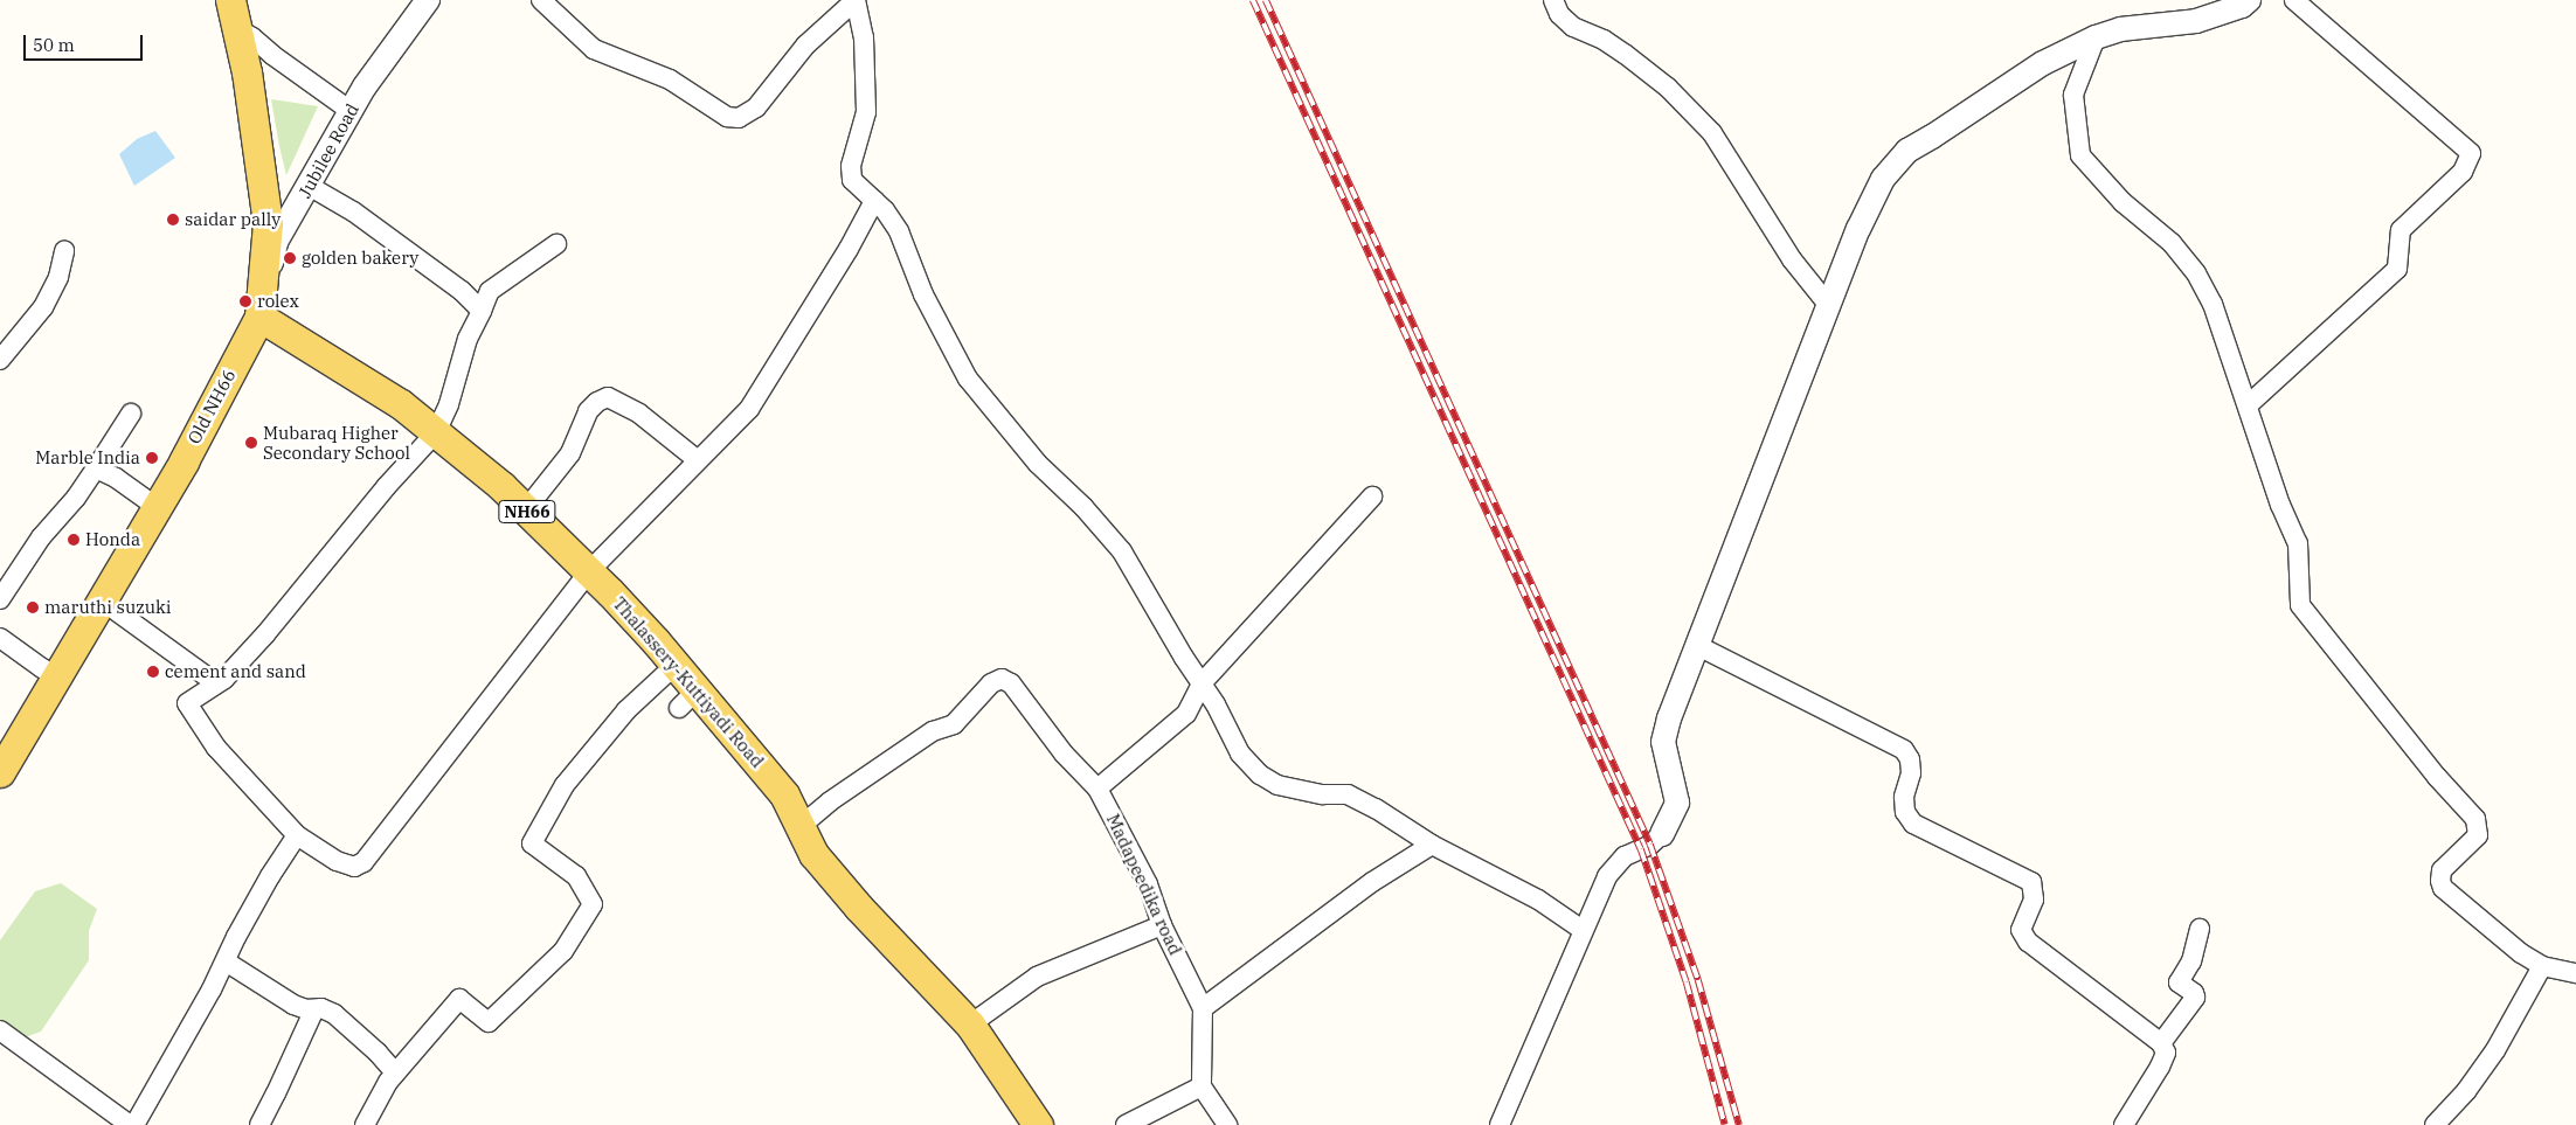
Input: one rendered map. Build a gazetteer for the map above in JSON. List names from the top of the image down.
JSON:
{
  "streets": {
    "main road": ["Old NH66", "NH66", "Thalassery-Kuttiyadi Road"],
    "street": ["Jubilee Road", "Madapeedika road"]
  },
  "crossings": [
    ["Jubilee Road", "Old NH66"],
    ["Jubilee Road", "Thalassery-Kuttiyadi Road"],
    ["Old NH66", "Thalassery-Kuttiyadi Road"],
    ["Thalassery-Kuttiyadi Road", "Madapeedika road"]
  ],
  "places": [
    "saidar pally",
    "golden bakery",
    "rolex",
    "Mubaraq Higher Secondary School",
    "Marble India",
    "Honda",
    "maruthi suzuki",
    "cement and sand"
  ],
  "scale_bar": "50 m"
}
